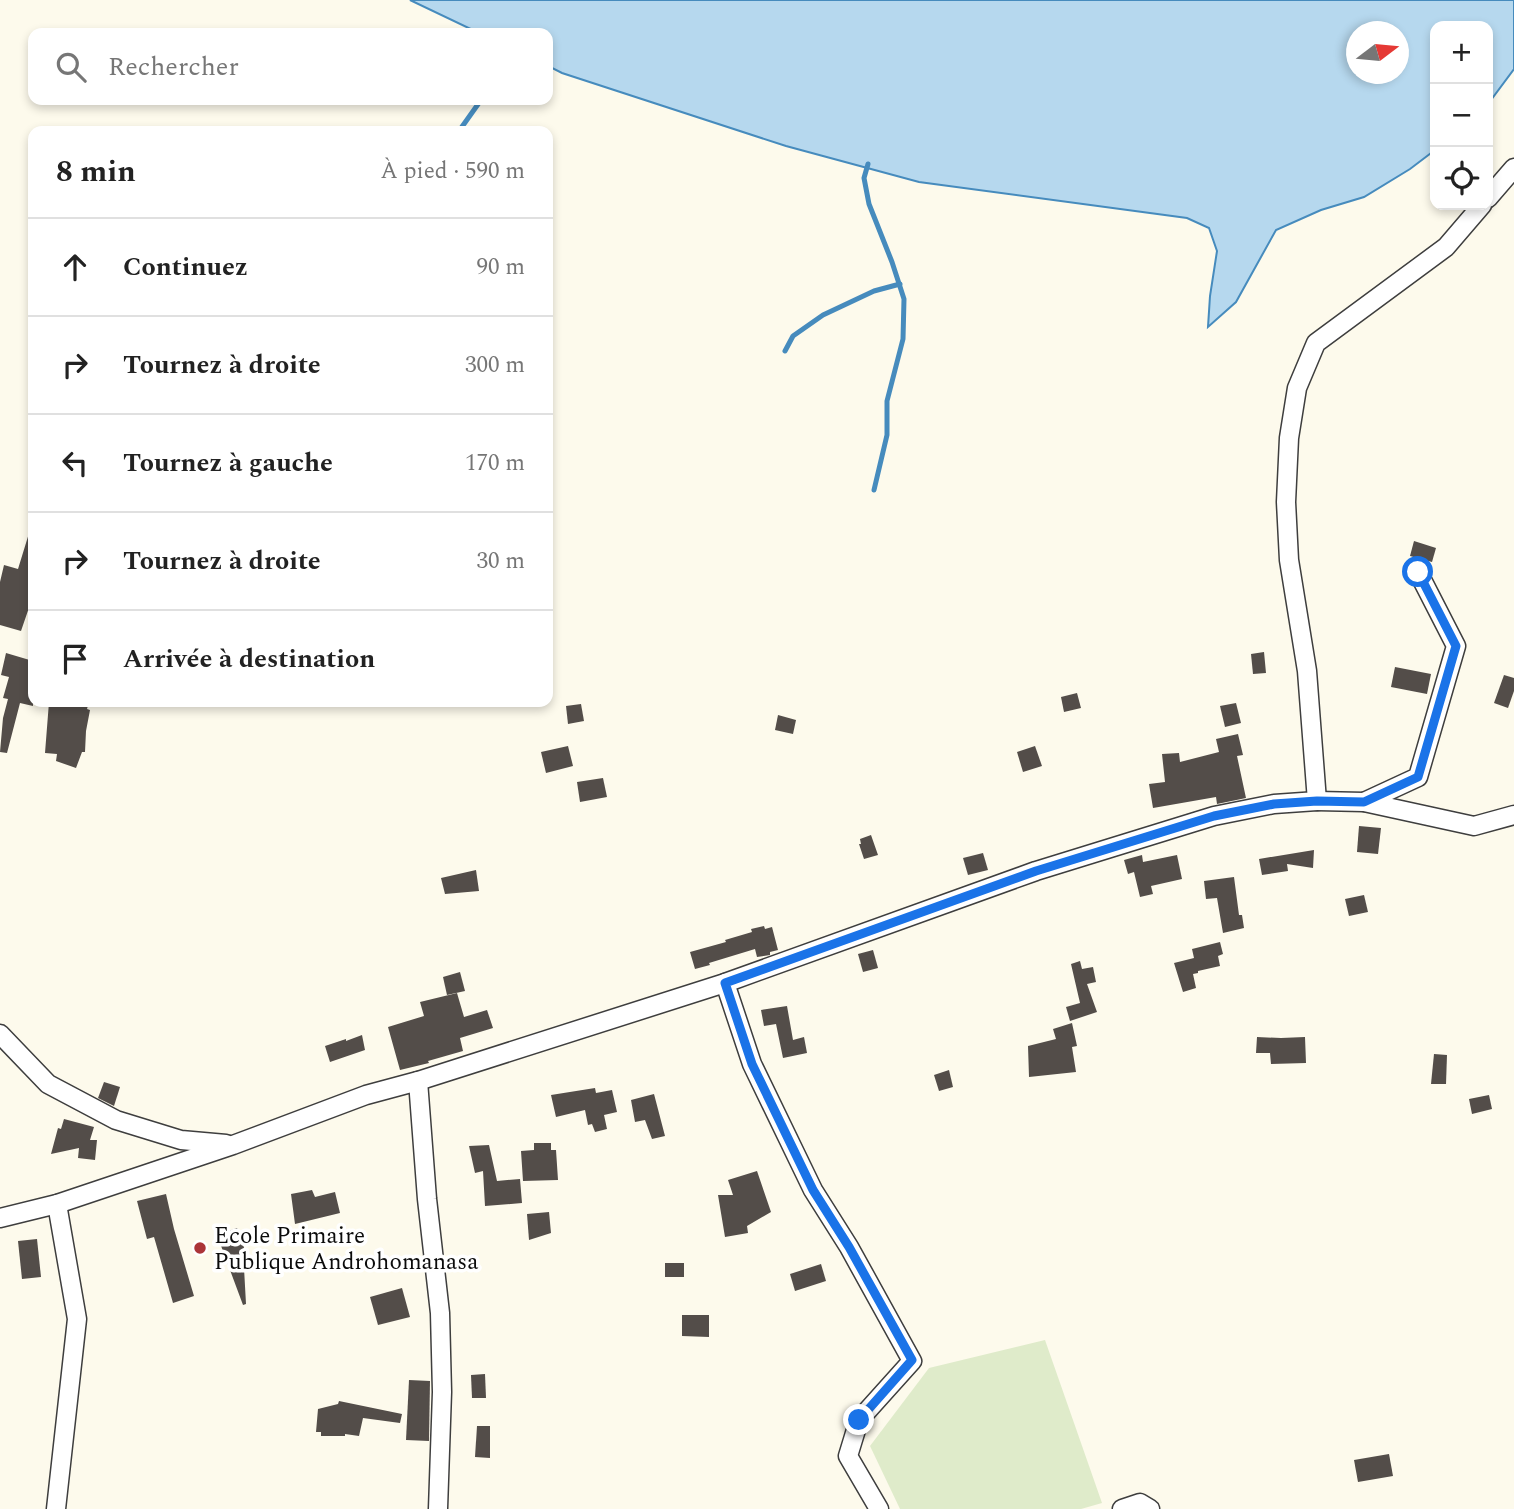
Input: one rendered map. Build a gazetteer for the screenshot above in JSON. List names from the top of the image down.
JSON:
{
  "places": ["Ecole Primaire Publique Androhomanasa"],
  "north": "right",
  "page": {
    "map_buttons": ["+", "−"],
    "search": "Rechercher",
    "heading": ["8 min", "À pied · 590 m"],
    "list": [
      ["Continuez", "90 m"],
      ["Tournez à droite", "300 m"],
      ["Tournez à gauche", "170 m"],
      ["Tournez à droite", "30 m"],
      "Arrivée à destination"
    ]
  }
}
